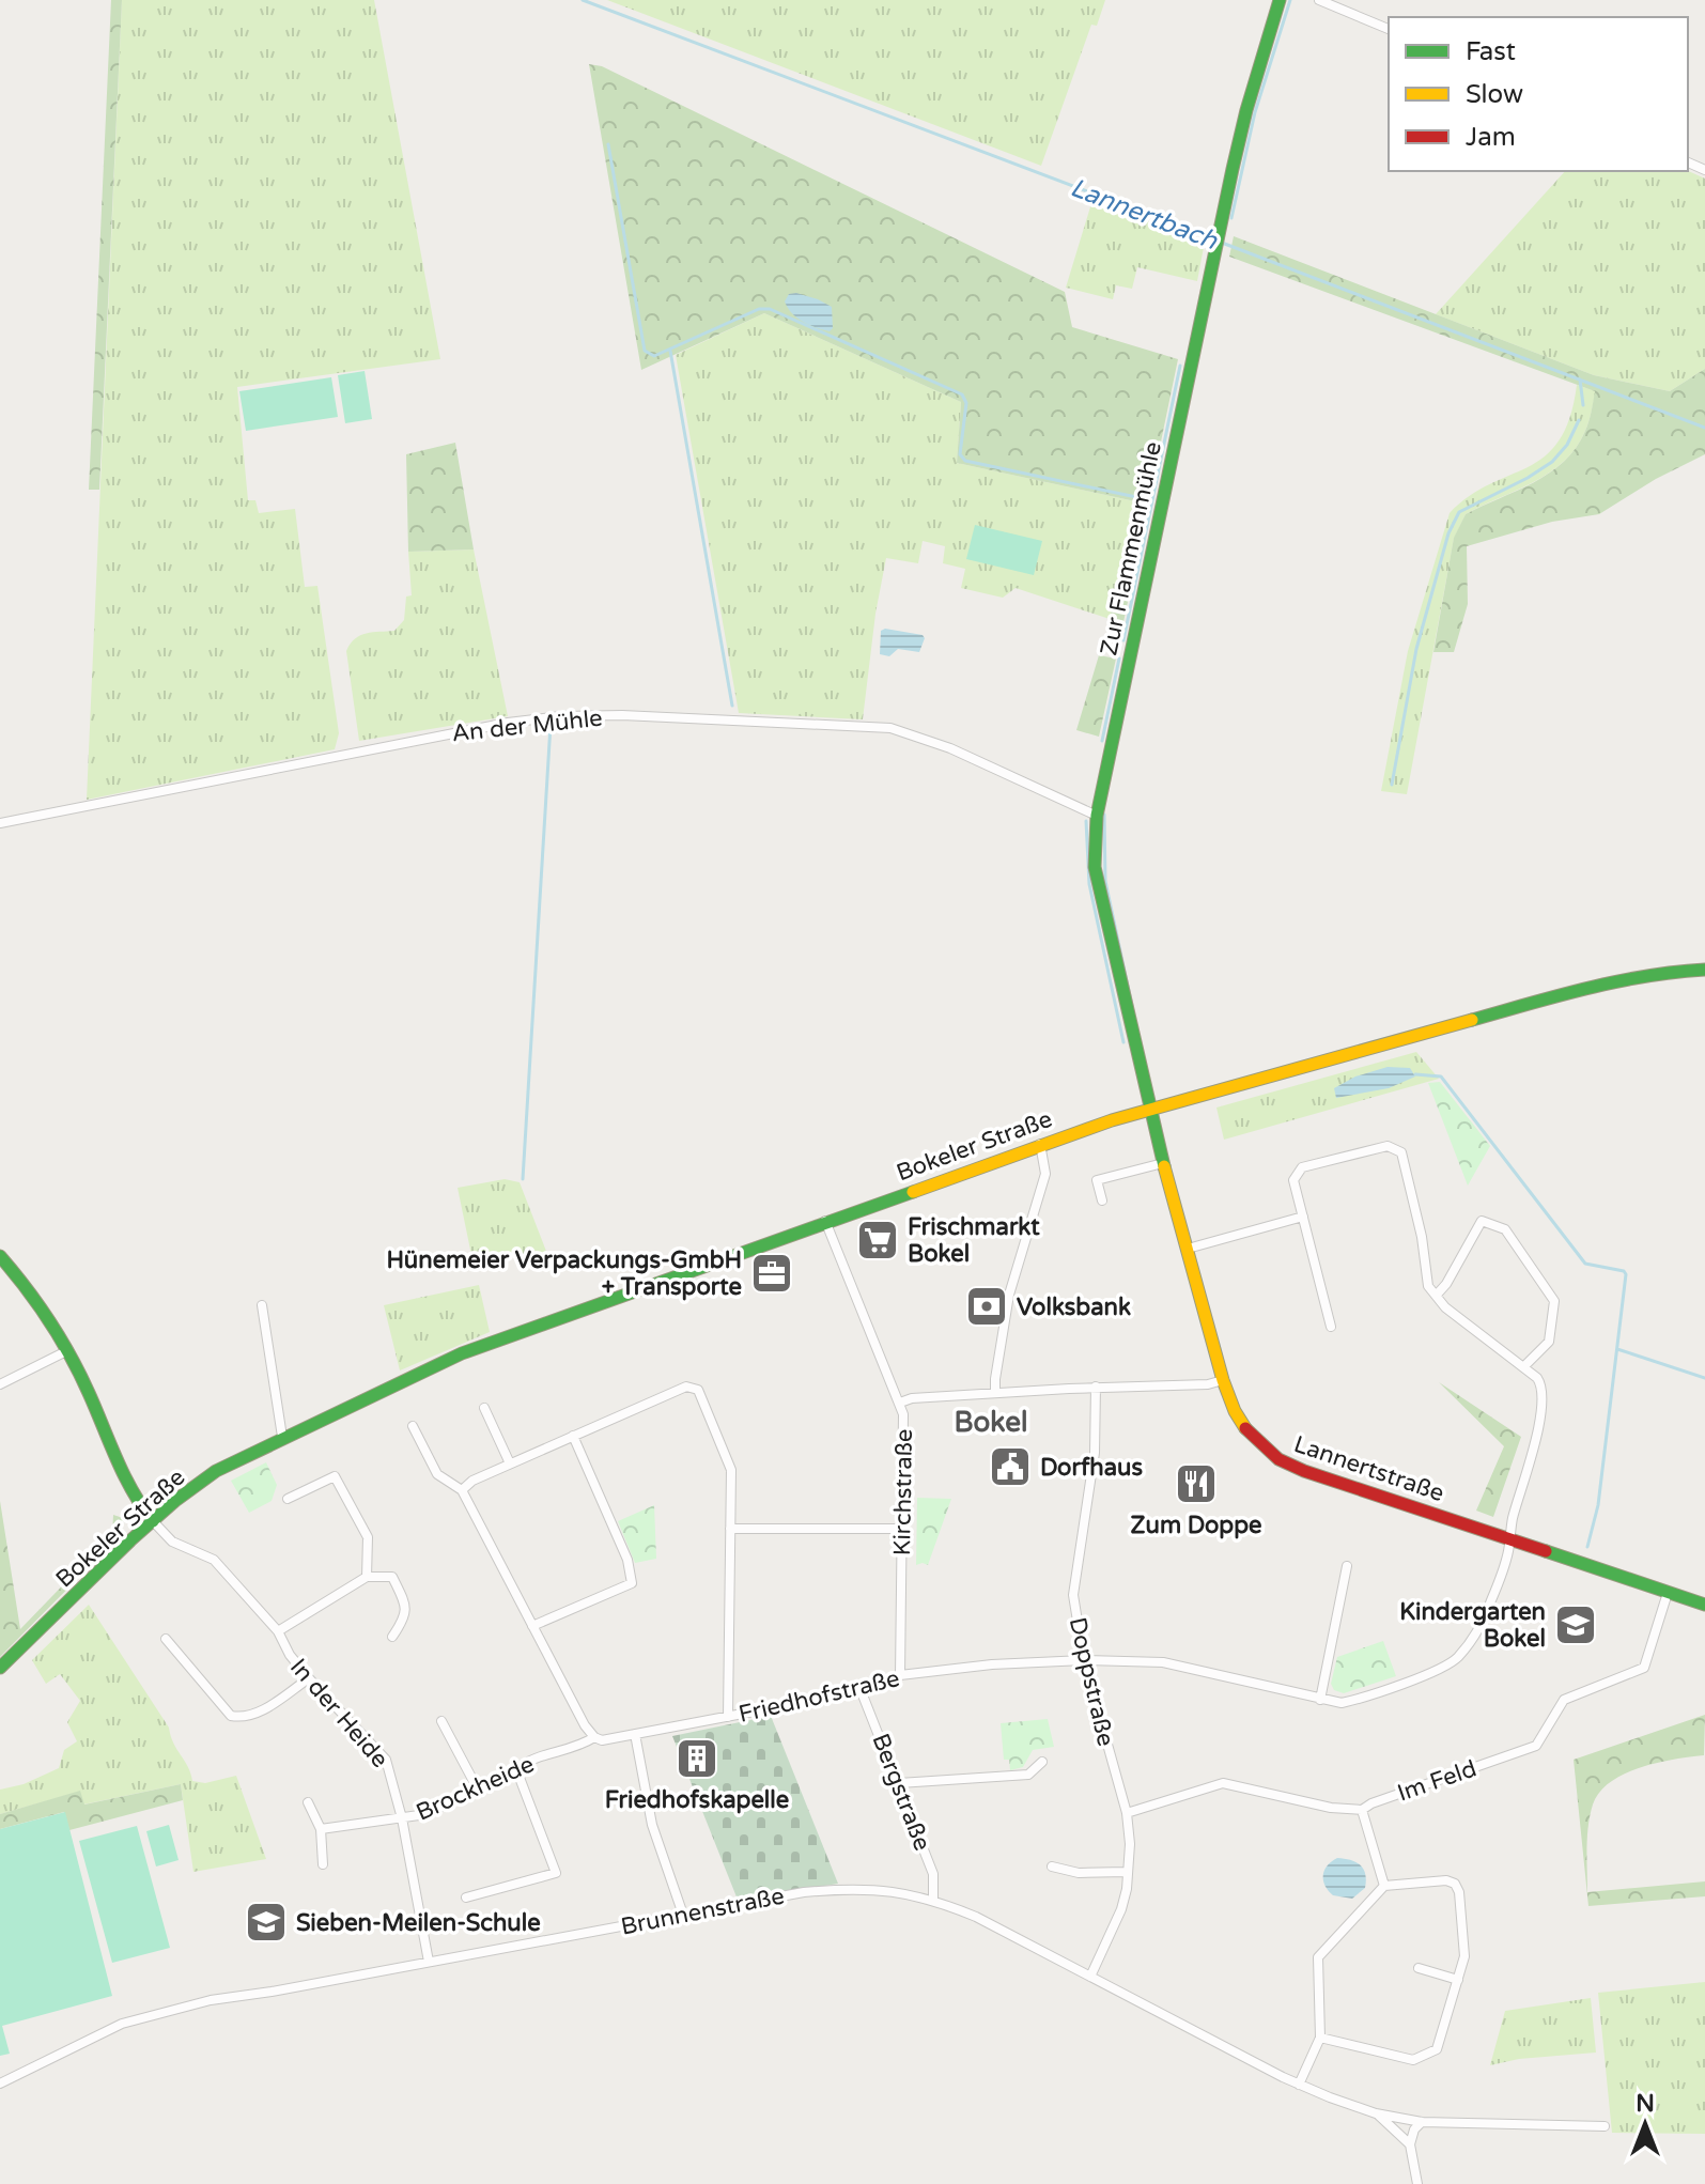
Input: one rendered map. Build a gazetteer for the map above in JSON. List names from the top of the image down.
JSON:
{
  "streets": {
    "street": [
      "Zur Flammenmühle",
      "An der Mühle",
      "Bokeler Straße",
      "Lannertstraße",
      "Kirchstraße",
      "Doppstraße",
      "Friedhofstraße",
      "In der Heide",
      "Im Feld",
      "Brockheide",
      "Bergstraße",
      "Brunnenstraße"
    ]
  },
  "crossings": [
    ["Zur Flammenmühle", "An der Mühle"],
    ["Zur Flammenmühle", "Bokeler Straße"],
    ["Zur Flammenmühle", "Lannertstraße"],
    ["Bokeler Straße", "Lannertstraße"],
    ["Bokeler Straße", "Kirchstraße"],
    ["Bokeler Straße", "In der Heide"],
    ["Lannertstraße", "Friedhofstraße"],
    ["Lannertstraße", "Im Feld"],
    ["Kirchstraße", "Friedhofstraße"],
    ["Doppstraße", "Friedhofstraße"],
    ["Doppstraße", "Im Feld"],
    ["Doppstraße", "Brunnenstraße"],
    ["Friedhofstraße", "Brockheide"],
    ["Friedhofstraße", "Bergstraße"],
    ["In der Heide", "Brockheide"],
    ["In der Heide", "Brunnenstraße"],
    ["Bergstraße", "Brunnenstraße"]
  ],
  "districts": ["Bokel"],
  "water": ["Lannertbach"],
  "places": {
    "supermarket": ["Frischmarkt Bokel"],
    "office": ["Hünemeier Verpackungs-GmbH + Transporte"],
    "bank": ["Volksbank"],
    "public building": ["Dorfhaus"],
    "restaurant": ["Zum Doppe"],
    "school or university": ["Kindergarten Bokel", "Sieben-Meilen-Schule"],
    "building": ["Friedhofskapelle"]
  },
  "legend": ["Fast", "Slow", "Jam"],
  "north": "top"
}
